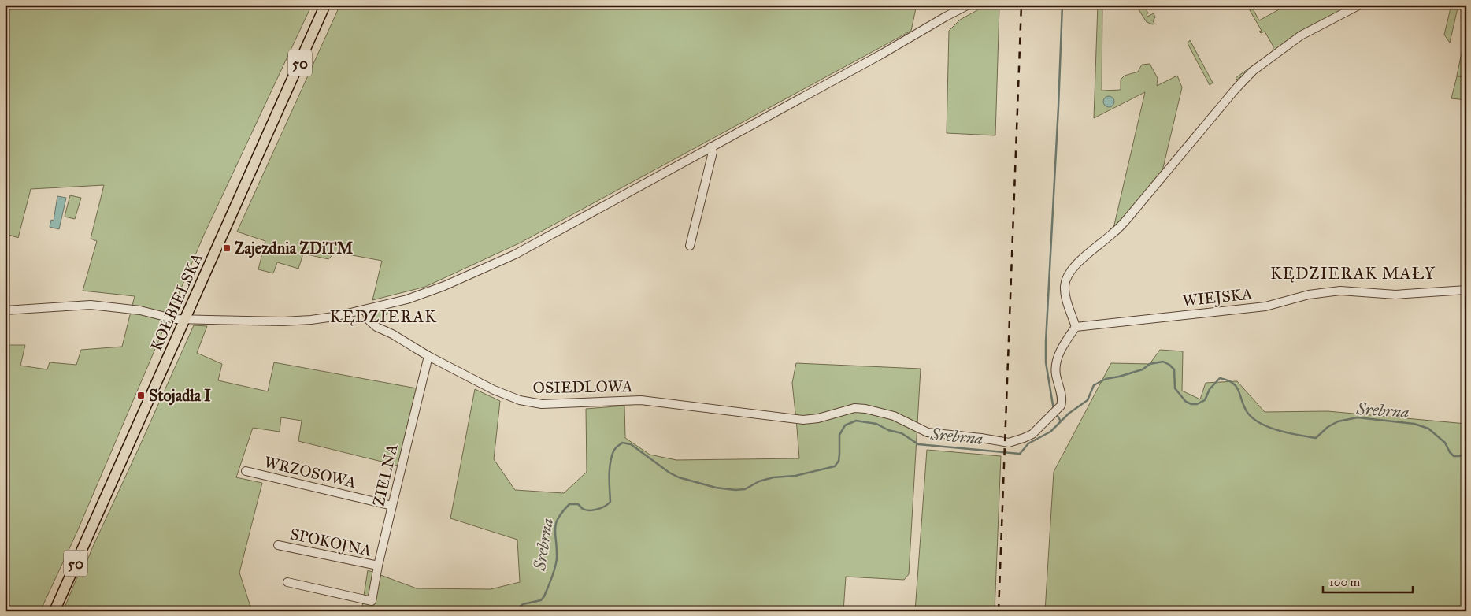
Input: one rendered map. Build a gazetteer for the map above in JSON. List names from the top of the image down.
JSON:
{
  "streets": {
    "main road": ["50", "KOŁBIELSKA"],
    "street": [
      "WIEJSKA",
      "OSIEDLOWA",
      "WRZOSOWA",
      "ZIELNA",
      "SPOKOJNA"
    ]
  },
  "crossings": [
    ["WIEJSKA", "OSIEDLOWA"],
    ["OSIEDLOWA", "ZIELNA"],
    ["WRZOSOWA", "ZIELNA"],
    ["ZIELNA", "SPOKOJNA"]
  ],
  "districts": ["KĘDZIERAK MAŁY", "KĘDZIERAK"],
  "water": ["Srebrna"],
  "places": {
    "transit": ["Zajezdnia ZDiTM", "Stojadła I"]
  },
  "scale_bar": "100 m"
}
